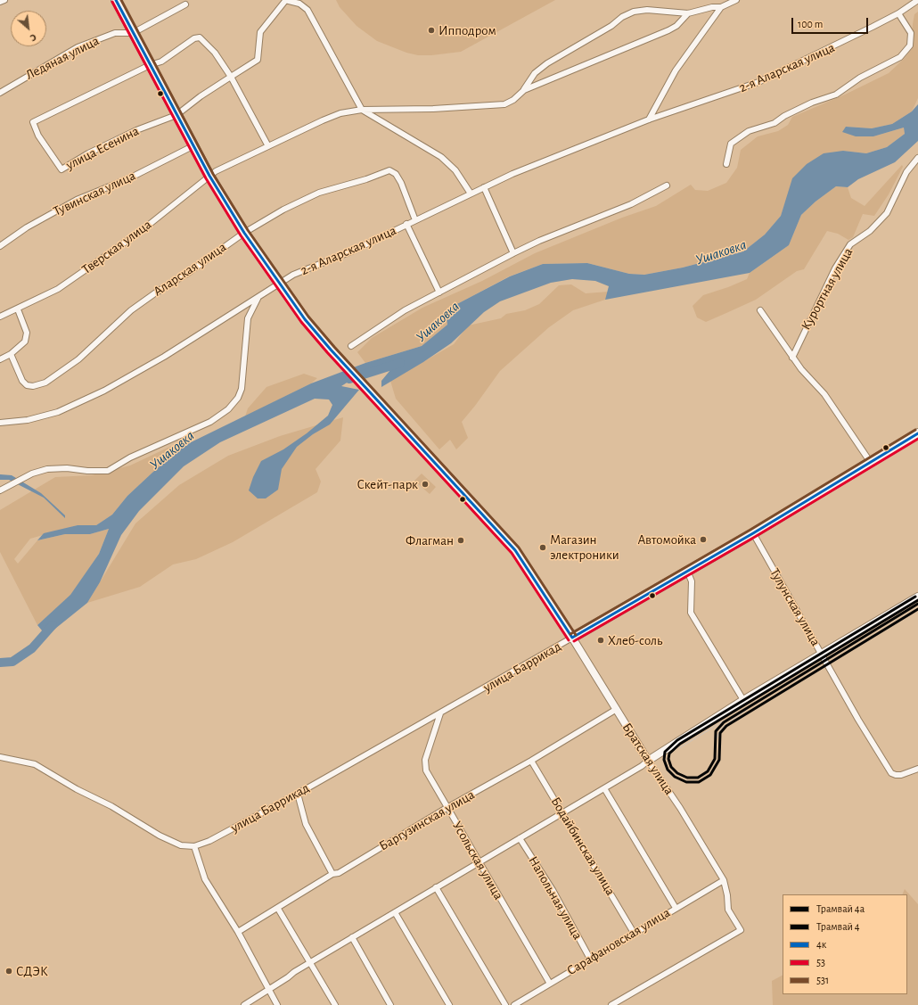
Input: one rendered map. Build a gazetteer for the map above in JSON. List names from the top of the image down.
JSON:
{
  "streets": {
    "main road": ["улица Баррикад"],
    "street": [
      "Ледяная улица",
      "2-я Аларская улица",
      "улица Есенина",
      "Тувинская улица",
      "Тверская улица",
      "Аларская улица",
      "Курортная улица",
      "Тулунская улица",
      "Братская улица",
      "Баргузинская улица",
      "Бодайбинская улица",
      "Усольская улица",
      "Напольная улица",
      "Сарафановская улица"
    ]
  },
  "crossings": [
    ["2-я Аларская улица", "Аларская улица"],
    ["Тулунская улица", "улица Баррикад"],
    ["улица Баррикад", "Братская улица"],
    ["улица Баррикад", "Усольская улица"],
    ["Братская улица", "Баргузинская улица"],
    ["Братская улица", "Сарафановская улица"],
    ["Баргузинская улица", "Бодайбинская улица"],
    ["Баргузинская улица", "Усольская улица"],
    ["Бодайбинская улица", "Сарафановская улица"],
    ["Усольская улица", "Сарафановская улица"],
    ["Напольная улица", "Сарафановская улица"]
  ],
  "water": ["Ушаковка"],
  "places": [
    "Ипподром",
    "Скейт-парк",
    "Автомойка",
    "Флагман",
    "Магазин электроники",
    "Хлеб-соль",
    "СДЭК"
  ],
  "lines": [
    "transit line 4к",
    "transit line 531",
    "transit line 53",
    "tram line 4",
    "tram line 4a"
  ],
  "legend": [
    "Трамвай 4a",
    "Трамвай 4",
    "4к",
    "53",
    "531"
  ],
  "scale_bar": "100 m",
  "north": "bottom right"
}
